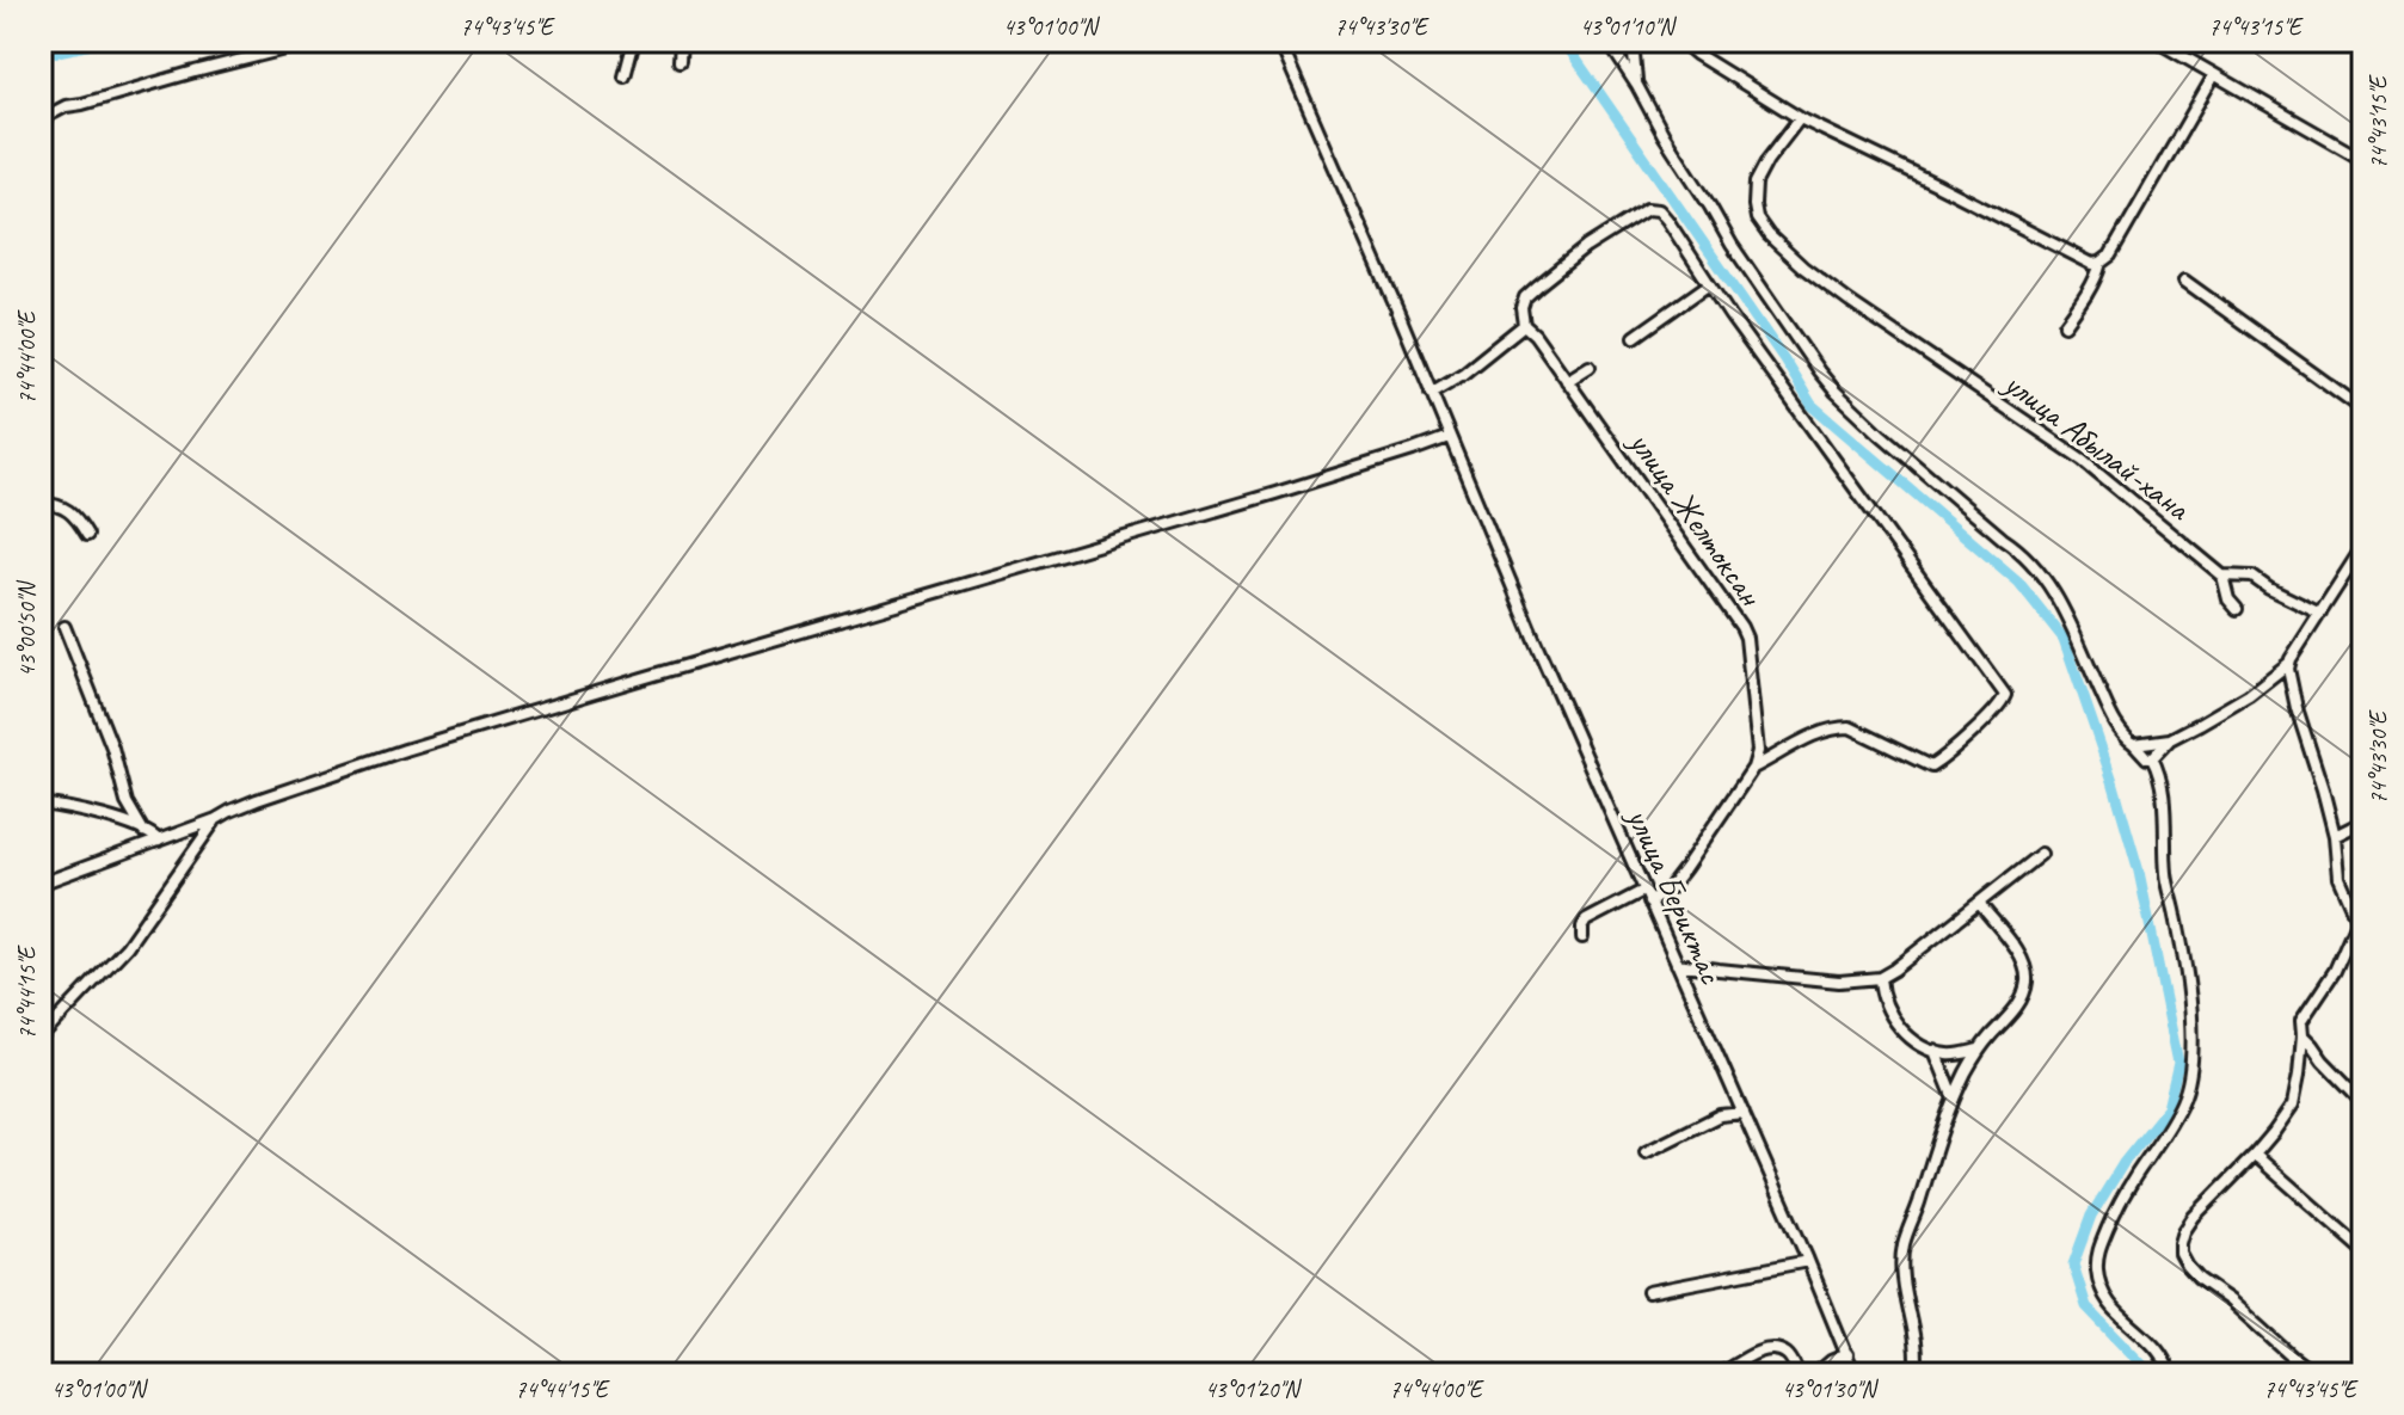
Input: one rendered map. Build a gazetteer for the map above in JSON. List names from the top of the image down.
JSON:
{
  "streets": {
    "street": ["улица Абылай-хана", "улица Желтоксан", "улица Бериктас"]
  },
  "coordinates": [
    "74°43'45\"E",
    "43°01'00\"N",
    "74°43'30\"E",
    "43°01'10\"N",
    "74°43'15\"E",
    "74°44'00\"E",
    "43°00'50\"N",
    "74°44'15\"E",
    "43°01'20\"N",
    "43°01'30\"N"
  ]
}
